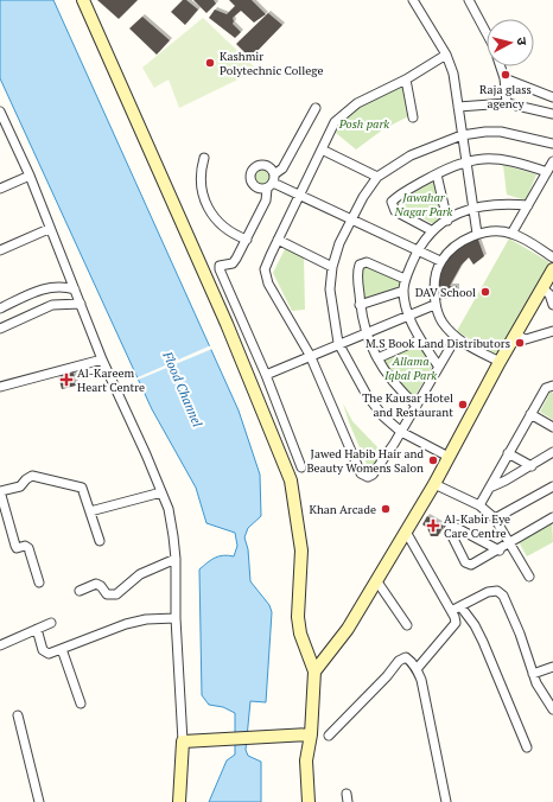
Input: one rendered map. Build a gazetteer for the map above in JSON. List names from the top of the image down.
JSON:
{
  "water": ["Flood Channel"],
  "parks": ["Posh park", "Jawahar Nagar Park", "Allama Iqbal Park"],
  "places": {
    "other": [
      "Kashmir Polytechnic College",
      "Raja glass agency",
      "DAV School",
      "M.S Book Land Distributors",
      "The Kausar Hotel and Restaurant",
      "Jawed Habib Hair and Beauty Womens Salon",
      "Khan Arcade"
    ],
    "health": ["Al-Kareem Heart Centre", "Al-Kabir Eye Care Centre"]
  },
  "north": "right"
}
